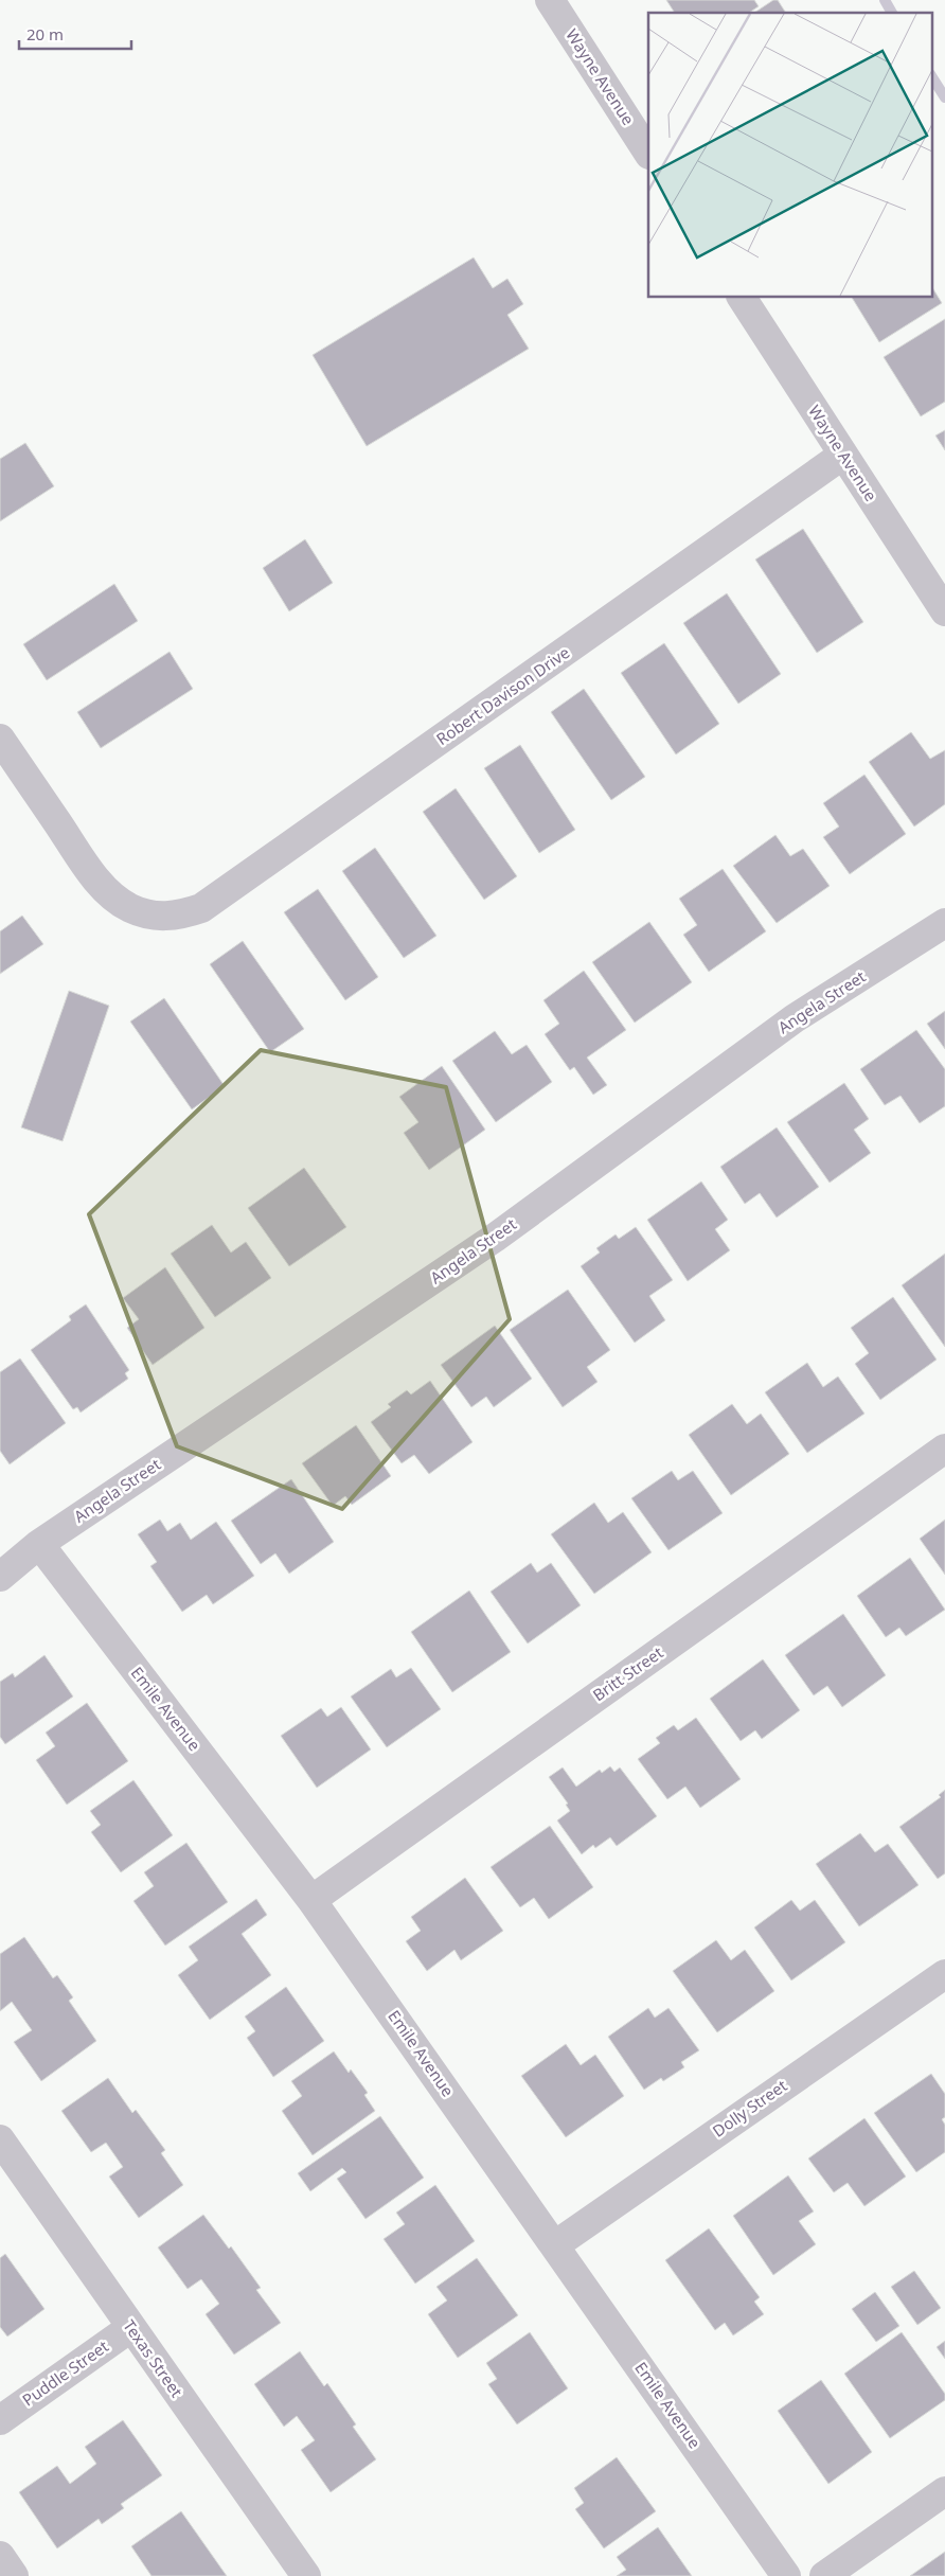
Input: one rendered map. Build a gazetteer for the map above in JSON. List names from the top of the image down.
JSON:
{
  "streets": {
    "street": [
      "Wayne Avenue",
      "Robert Davison Drive",
      "Angela Street",
      "Britt Street",
      "Emile Avenue",
      "Dolly Street",
      "Texas Street",
      "Puddle Street"
    ]
  },
  "crossings": [
    ["Wayne Avenue", "Robert Davison Drive"],
    ["Angela Street", "Emile Avenue"],
    ["Britt Street", "Emile Avenue"],
    ["Emile Avenue", "Dolly Street"],
    ["Texas Street", "Puddle Street"]
  ],
  "scale_bar": "20 m"
}
